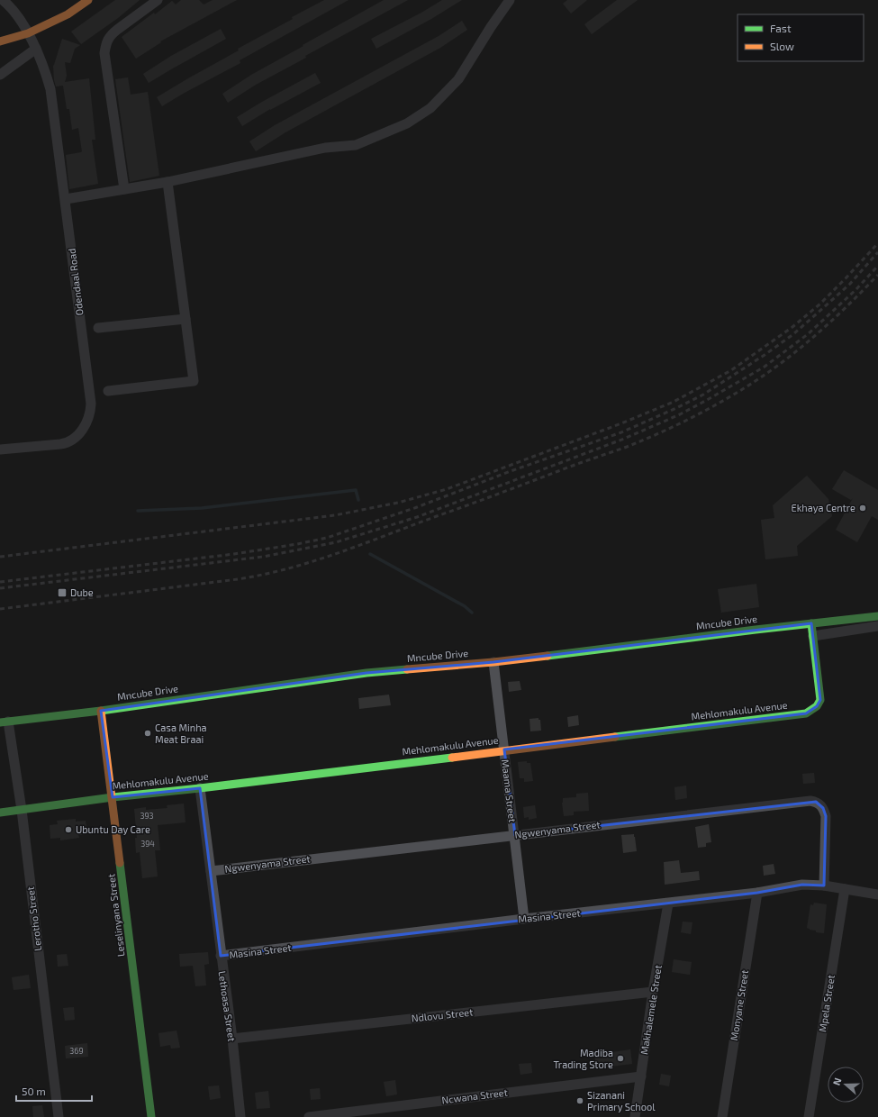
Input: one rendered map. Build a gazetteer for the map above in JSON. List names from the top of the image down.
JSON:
{
  "streets": {
    "street": [
      "Odendaal Road",
      "Mncube Drive",
      "Mehlomakulu Avenue",
      "Maama Street",
      "Ngwenyama Street",
      "Leselinyana Street",
      "Masina Street",
      "Lerotho Street",
      "Mpela Street",
      "Monyane Street",
      "Lethoasa Street",
      "Makhalemele Street",
      "Ndlovu Street",
      "Ncwana Street"
    ]
  },
  "crossings": [
    ["Mncube Drive", "Mehlomakulu Avenue"],
    ["Mncube Drive", "Maama Street"],
    ["Mncube Drive", "Leselinyana Street"],
    ["Mncube Drive", "Lerotho Street"],
    ["Mehlomakulu Avenue", "Maama Street"],
    ["Mehlomakulu Avenue", "Leselinyana Street"],
    ["Mehlomakulu Avenue", "Lerotho Street"],
    ["Mehlomakulu Avenue", "Lethoasa Street"],
    ["Maama Street", "Ngwenyama Street"],
    ["Maama Street", "Masina Street"],
    ["Ngwenyama Street", "Masina Street"],
    ["Ngwenyama Street", "Lethoasa Street"],
    ["Masina Street", "Mpela Street"],
    ["Masina Street", "Monyane Street"],
    ["Masina Street", "Lethoasa Street"],
    ["Masina Street", "Makhalemele Street"],
    ["Lethoasa Street", "Ndlovu Street"],
    ["Makhalemele Street", "Ndlovu Street"],
    ["Makhalemele Street", "Ncwana Street"]
  ],
  "places": {
    "other": [
      "Ekhaya Centre",
      "Casa Minha Meat Braai",
      "Ubuntu Day Care",
      "Madiba Trading Store",
      "Sizanani Primary School"
    ],
    "transit": ["Dube"]
  },
  "house_numbers": ["393", "394", "369"],
  "legend": ["Fast", "Slow"],
  "scale_bar": "50 m",
  "north": "left"
}
